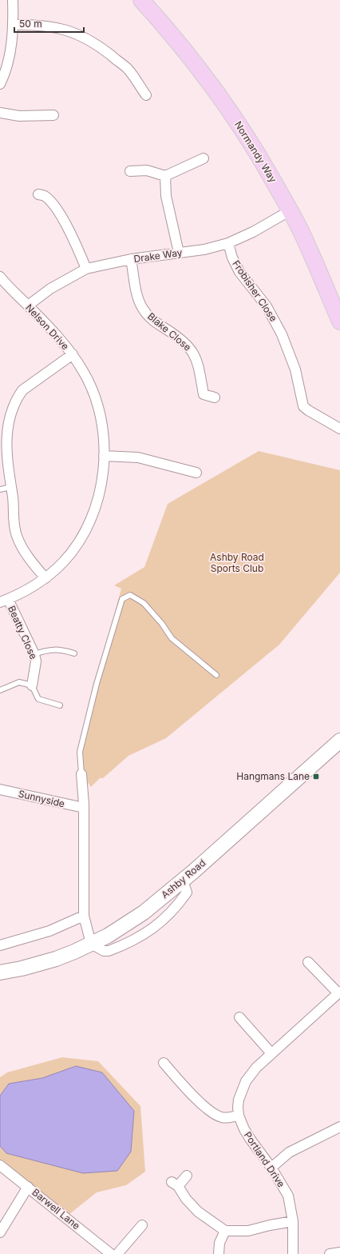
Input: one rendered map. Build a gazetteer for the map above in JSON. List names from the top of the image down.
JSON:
{
  "streets": {
    "main road": ["Normandy Way", "Ashby Road"],
    "street": [
      "Drake Way",
      "Frobisher Close",
      "Nelson Drive",
      "Blake Close",
      "Beatty Close",
      "Sunnyside",
      "Portland Drive",
      "Barwell Lane"
    ]
  },
  "crossings": [
    ["Normandy Way", "Drake Way"],
    ["Drake Way", "Frobisher Close"],
    ["Drake Way", "Nelson Drive"],
    ["Drake Way", "Blake Close"],
    ["Nelson Drive", "Beatty Close"]
  ],
  "parks": ["Ashby Road Sports Club"],
  "places": {
    "transit": ["Hangmans Lane"]
  },
  "scale_bar": "50 m"
}
